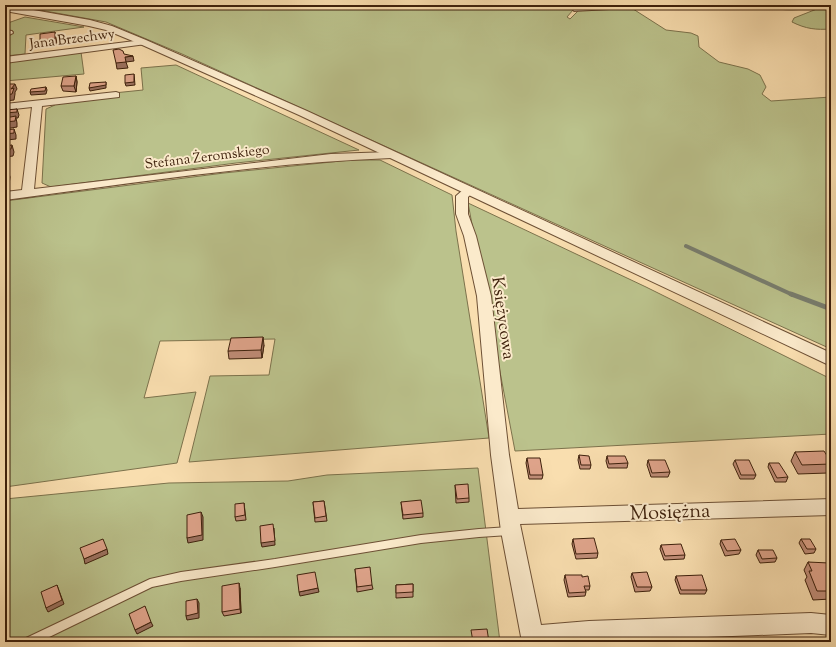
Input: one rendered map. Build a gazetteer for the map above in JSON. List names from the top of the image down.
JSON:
{
  "streets": {
    "street": [
      "Jana Brzechwy",
      "Stefana Żeromskiego",
      "Księżycowa",
      "Mosiężna"
    ]
  },
  "crossings": [
    ["Księżycowa", "Mosiężna"]
  ]
}
